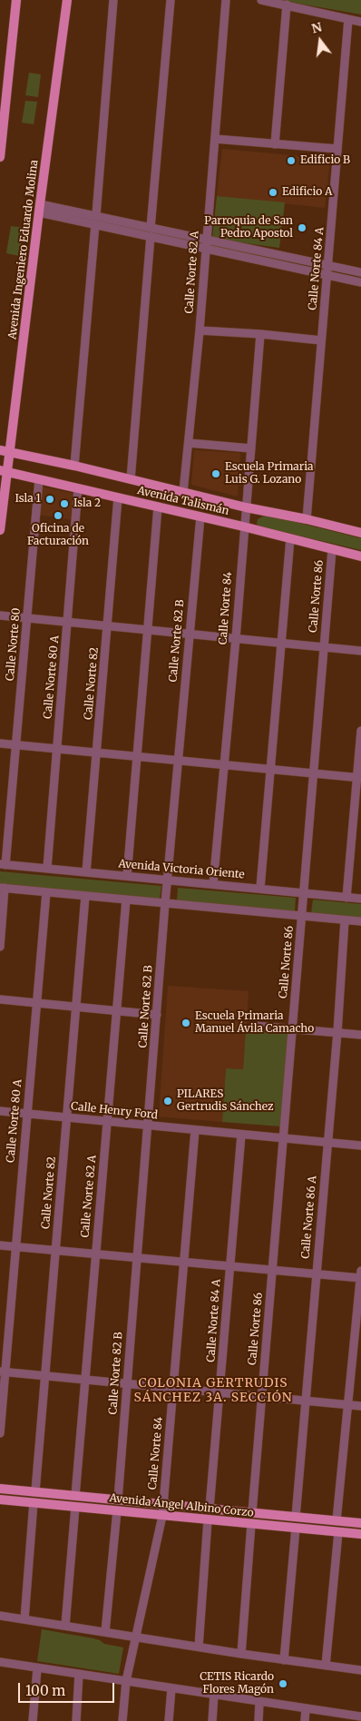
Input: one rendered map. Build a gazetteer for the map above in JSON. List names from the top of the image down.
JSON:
{
  "streets": {
    "main road": ["Avenida Ingeniero Eduardo Molina", "Avenida Talismán", "Avenida Ángel Albino Corzo"],
    "street": [
      "Calle Norte 84 A",
      "Calle Norte 82 A",
      "Calle Norte 86",
      "Calle Norte 84",
      "Calle Norte 82 B",
      "Calle Norte 80",
      "Calle Norte 80 A",
      "Calle Norte 82",
      "Avenida Victoria Oriente",
      "Calle Henry Ford",
      "Calle Norte 86 A"
    ]
  },
  "crossings": [
    ["Avenida Ingeniero Eduardo Molina", "Avenida Talismán"],
    ["Calle Norte 84 A", "Avenida Talismán"],
    ["Calle Norte 84 A", "Calle Henry Ford"],
    ["Calle Norte 84 A", "Avenida Ángel Albino Corzo"],
    ["Calle Norte 82 A", "Avenida Talismán"],
    ["Calle Norte 82 A", "Calle Henry Ford"],
    ["Calle Norte 82 A", "Avenida Ángel Albino Corzo"],
    ["Avenida Talismán", "Calle Norte 86"],
    ["Avenida Talismán", "Calle Norte 84"],
    ["Avenida Talismán", "Calle Norte 82 B"],
    ["Avenida Talismán", "Calle Norte 80"],
    ["Avenida Talismán", "Calle Norte 80 A"],
    ["Avenida Talismán", "Calle Norte 82"],
    ["Calle Norte 86", "Avenida Victoria Oriente"],
    ["Calle Norte 86", "Calle Henry Ford"],
    ["Calle Norte 86", "Avenida Ángel Albino Corzo"],
    ["Calle Norte 84", "Avenida Victoria Oriente"],
    ["Calle Norte 84", "Calle Henry Ford"],
    ["Calle Norte 84", "Avenida Ángel Albino Corzo"],
    ["Calle Norte 82 B", "Avenida Victoria Oriente"],
    ["Calle Norte 82 B", "Calle Henry Ford"],
    ["Calle Norte 82 B", "Avenida Ángel Albino Corzo"],
    ["Calle Norte 80", "Avenida Victoria Oriente"],
    ["Calle Norte 80 A", "Avenida Victoria Oriente"],
    ["Calle Norte 80 A", "Calle Henry Ford"],
    ["Calle Norte 82", "Avenida Victoria Oriente"],
    ["Calle Norte 82", "Calle Henry Ford"],
    ["Calle Norte 82", "Avenida Ángel Albino Corzo"],
    ["Calle Henry Ford", "Calle Norte 86 A"],
    ["Calle Norte 86 A", "Avenida Ángel Albino Corzo"]
  ],
  "districts": ["COLONIA GERTRUDIS SÁNCHEZ 3A. SECCIÓN"],
  "places": [
    "Edificio B",
    "Edificio A",
    "Parroquia de San Pedro Apostol",
    "Escuela Primaria Luis G. Lozano",
    "Isla 1",
    "Isla 2",
    "Oficina de Facturación",
    "Escuela Primaria Manuel Ávila Camacho",
    "PILARES Gertrudis Sánchez",
    "CETIS Ricardo Flores Magón"
  ],
  "scale_bar": "100 m",
  "north": "top"
}
